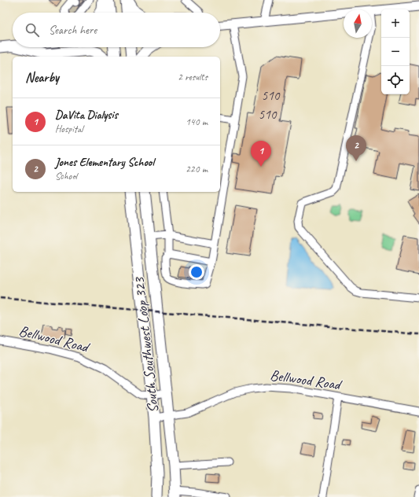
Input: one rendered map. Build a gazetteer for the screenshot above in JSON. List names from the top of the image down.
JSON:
{
  "streets": {
    "highway": ["South Southwest Loop 323"],
    "street": ["Bellwood Road"]
  },
  "crossings": [
    ["Bellwood Road", "South Southwest Loop 323"]
  ],
  "house_numbers": ["510", "510"],
  "north": "top",
  "page": {
    "map_buttons": ["+", "−"],
    "search": "Search here",
    "heading": ["Nearby", "2 results"],
    "list": [
      {
        "mark": "1",
        "name": "DaVita Dialysis",
        "note": "Hospital",
        "value": "140 m"
      },
      {
        "mark": "2",
        "name": "Jones Elementary School",
        "note": "School",
        "value": "220 m"
      }
    ],
    "pins": ["2", "1"]
  }
}
